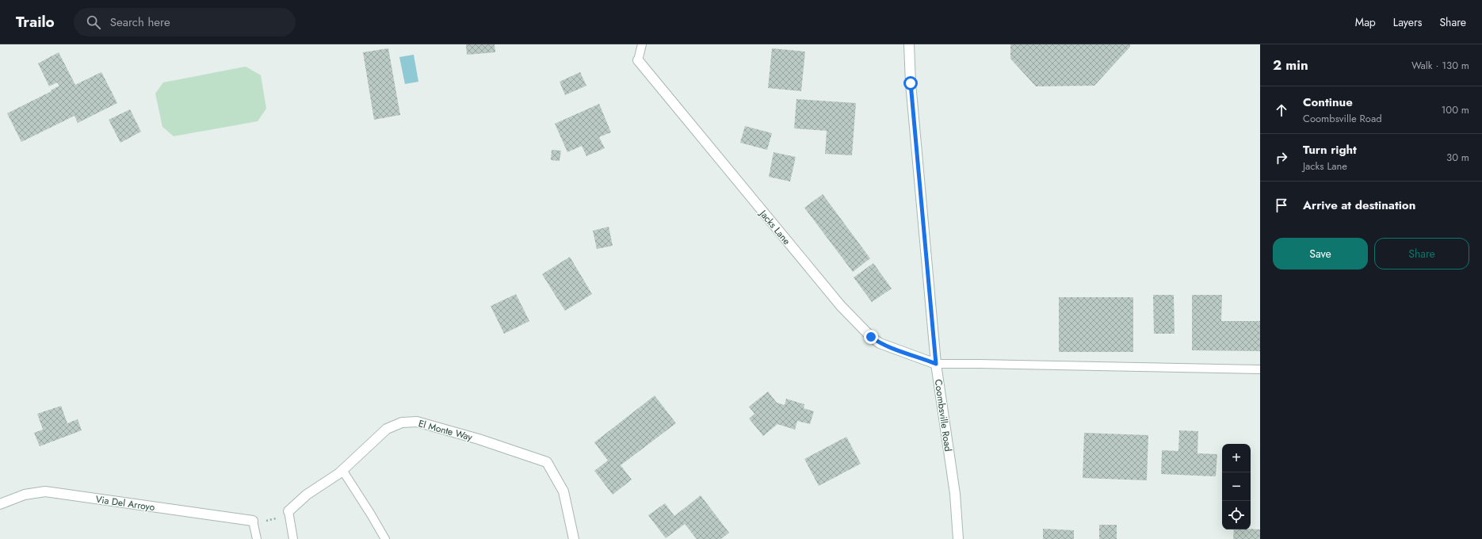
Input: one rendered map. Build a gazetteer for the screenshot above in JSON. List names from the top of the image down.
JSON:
{
  "streets": {
    "street": [
      "Jacks Lane",
      "Coombsville Road",
      "El Monte Way",
      "Via Del Arroyo"
    ]
  },
  "crossings": [
    ["Jacks Lane", "Coombsville Road"]
  ],
  "page": {
    "header": "Trailo",
    "search": "Search here",
    "nav": ["Map", "Layers", "Share"],
    "heading": ["2 min", "Walk · 130 m"],
    "list": [
      ["Continue", "Coombsville Road", "100 m"],
      ["Turn right", "Jacks Lane", "30 m"],
      "Arrive at destination"
    ],
    "buttons": ["Save", "Share"],
    "map_buttons": ["+", "−"]
  }
}
